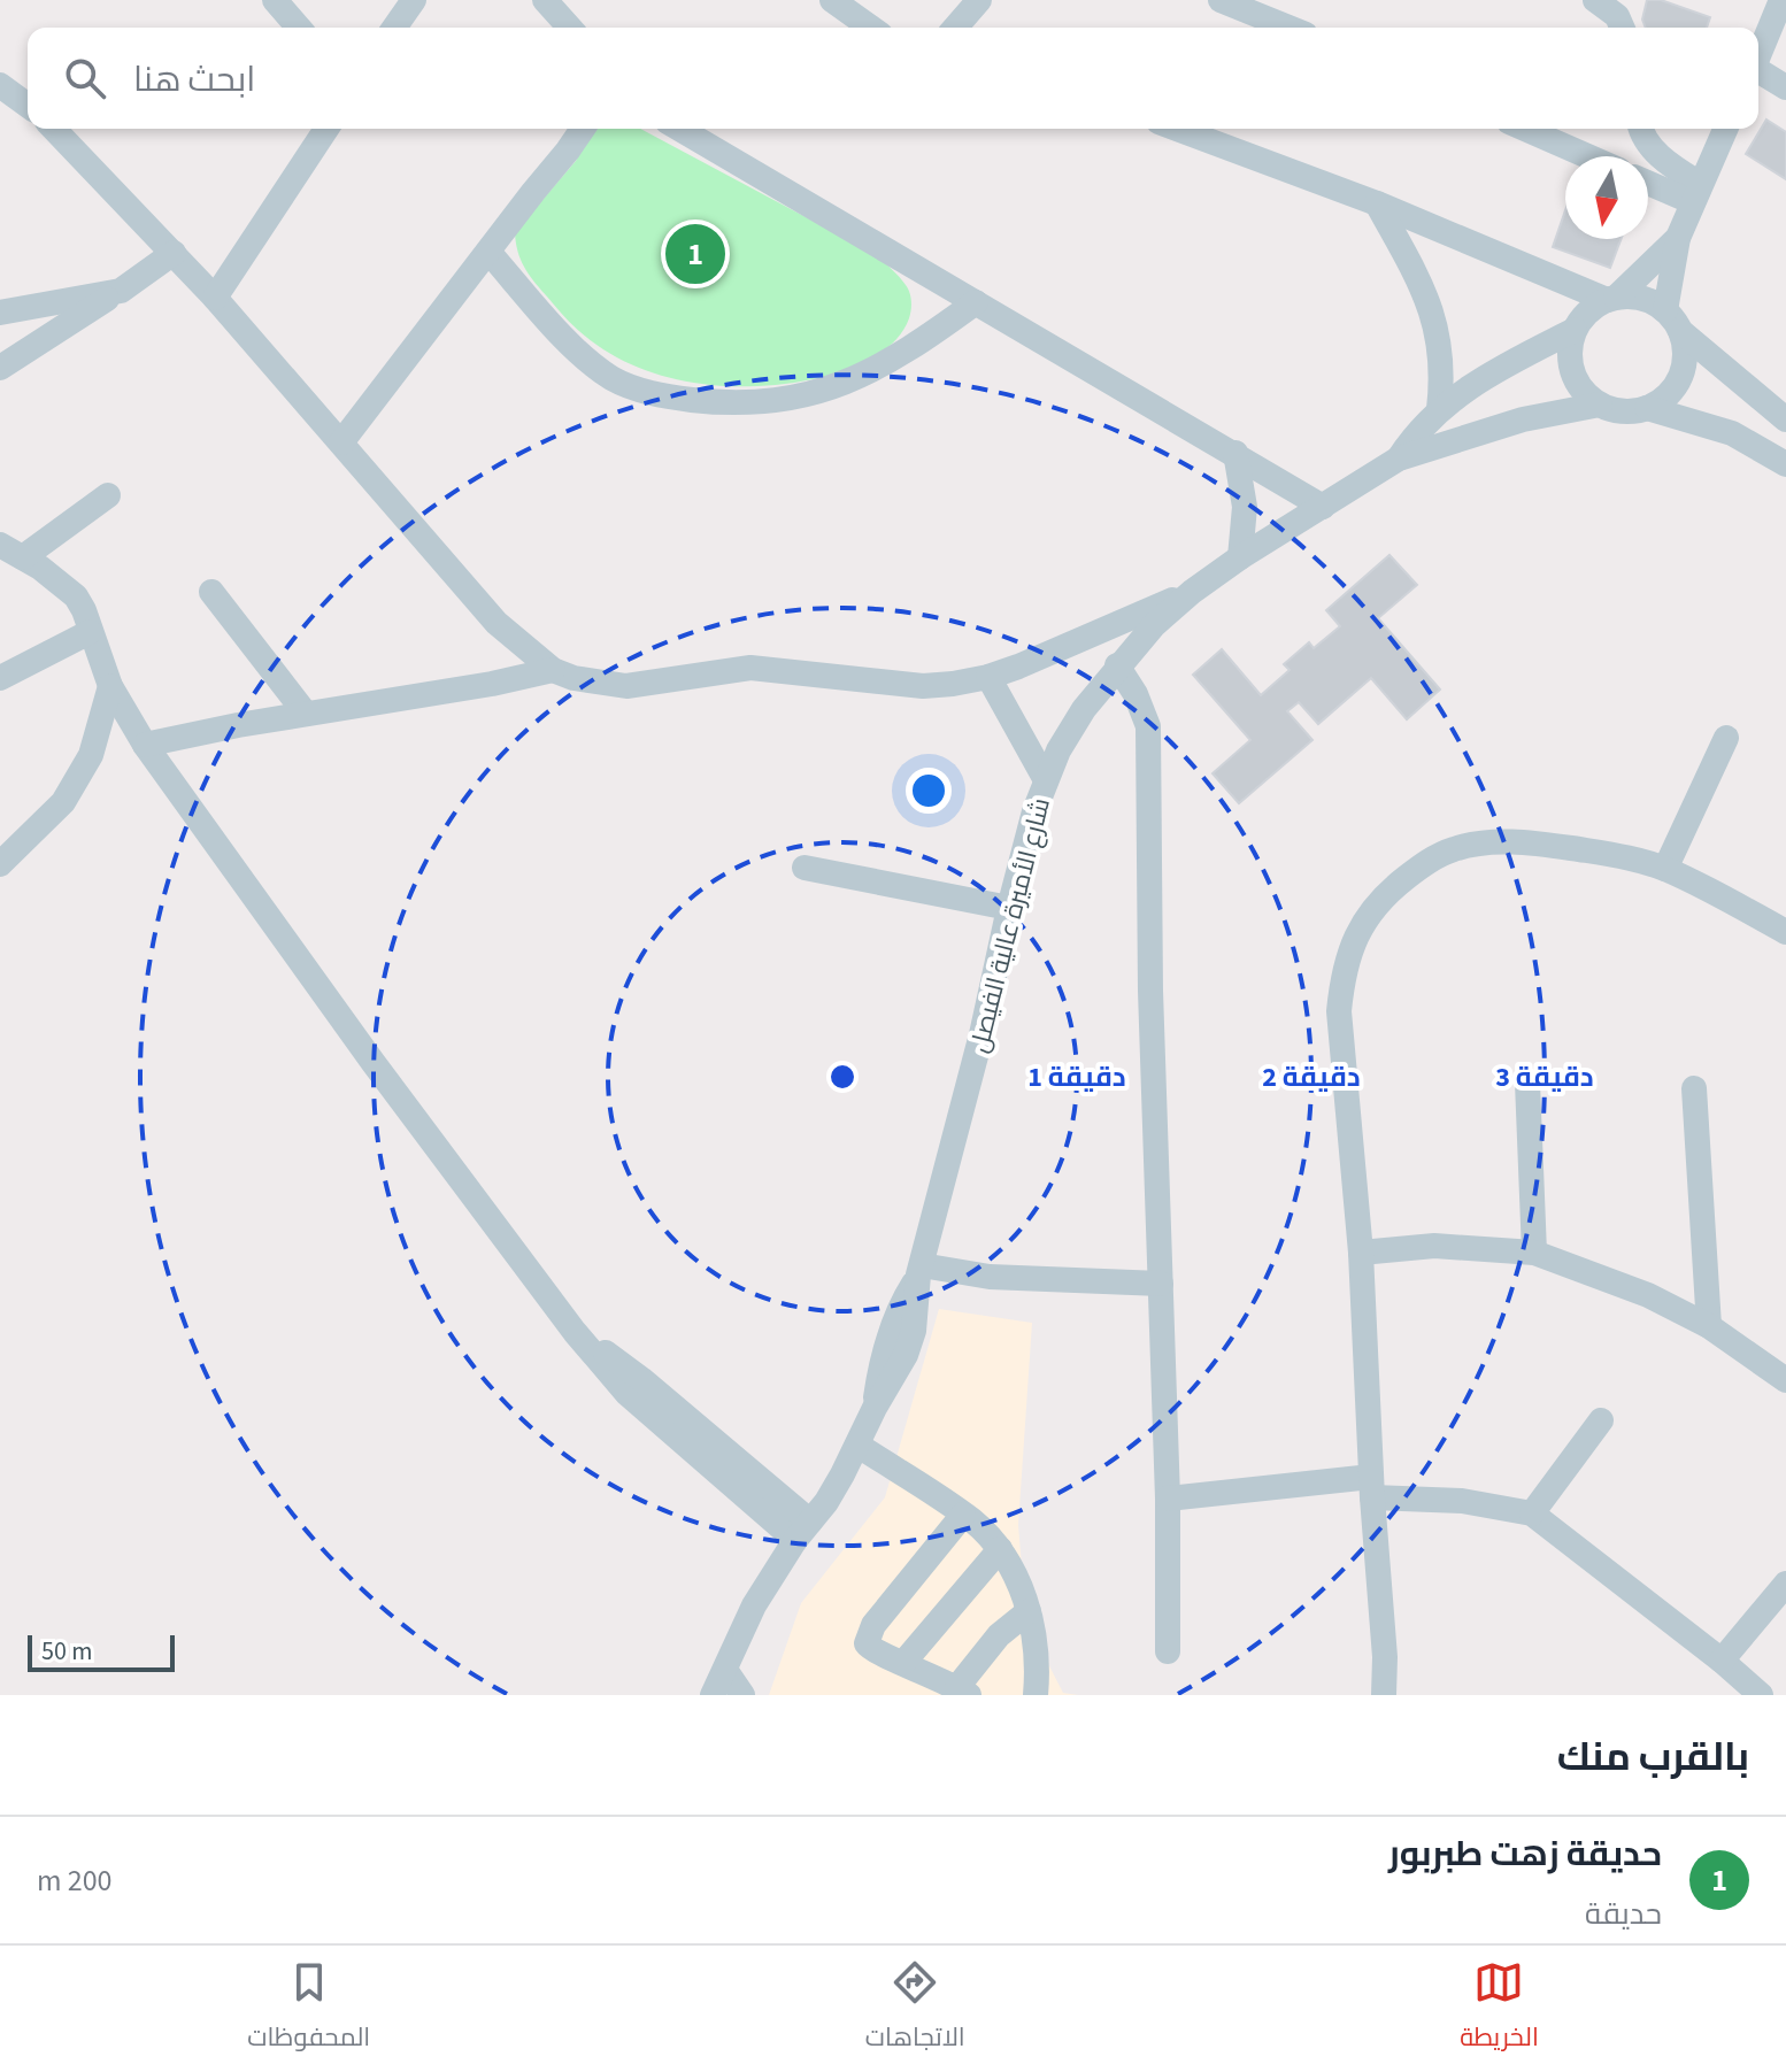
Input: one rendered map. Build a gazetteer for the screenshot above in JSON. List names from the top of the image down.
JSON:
{
  "streets": {
    "street": ["شارع الأميرة عالية الفيصل"]
  },
  "scale_bar": "50 m",
  "north": "bottom",
  "page": {
    "search": "ابحث هنا",
    "pins": "1",
    "scale": "50 m",
    "heading": "بالقرب منك",
    "list": [
      {
        "mark": "1",
        "name": "حديقة زهت طبربور",
        "note": "حديقة",
        "value": "200 m"
      }
    ],
    "nav": ["الخريطة", "الاتجاهات", "المحفوظات"]
  },
  "rings": ["1 دقيقة", "2 دقيقة", "3 دقيقة"]
}
